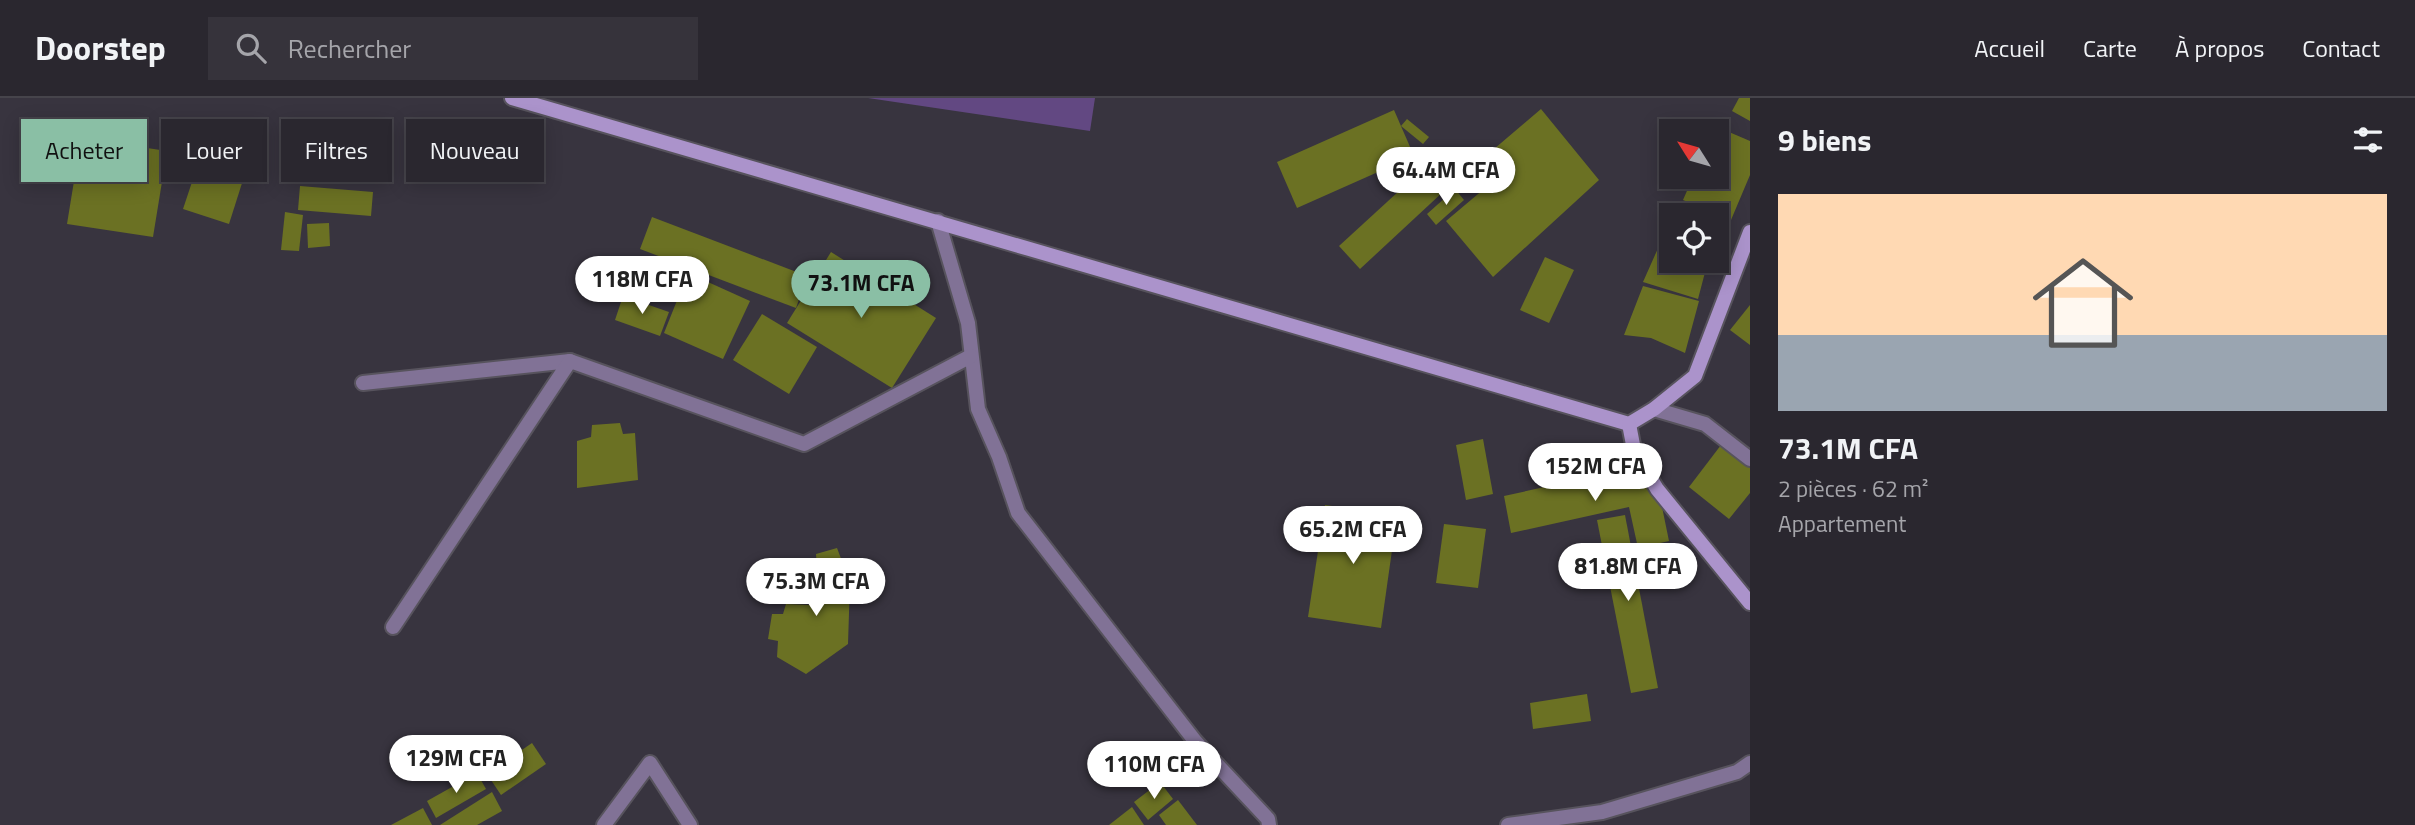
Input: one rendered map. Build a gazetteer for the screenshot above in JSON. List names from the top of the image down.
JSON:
{
  "north": "top left",
  "page": {
    "header": "Doorstep",
    "search": "Rechercher",
    "nav": [
      "Accueil",
      "Carte",
      "À propos",
      "Contact"
    ],
    "heading": "9 biens",
    "chip": [
      "Acheter",
      "Louer",
      "Filtres",
      "Nouveau"
    ],
    "price": [
      "64.4M CFA",
      "118M CFA",
      "73.1M CFA",
      "152M CFA",
      "65.2M CFA",
      "81.8M CFA",
      "75.3M CFA",
      "129M CFA",
      "110M CFA"
    ],
    "list": [
      {
        "name": "73.1M CFA",
        "note": "2 pièces · 62 m² · Appartement"
      }
    ]
  }
}
